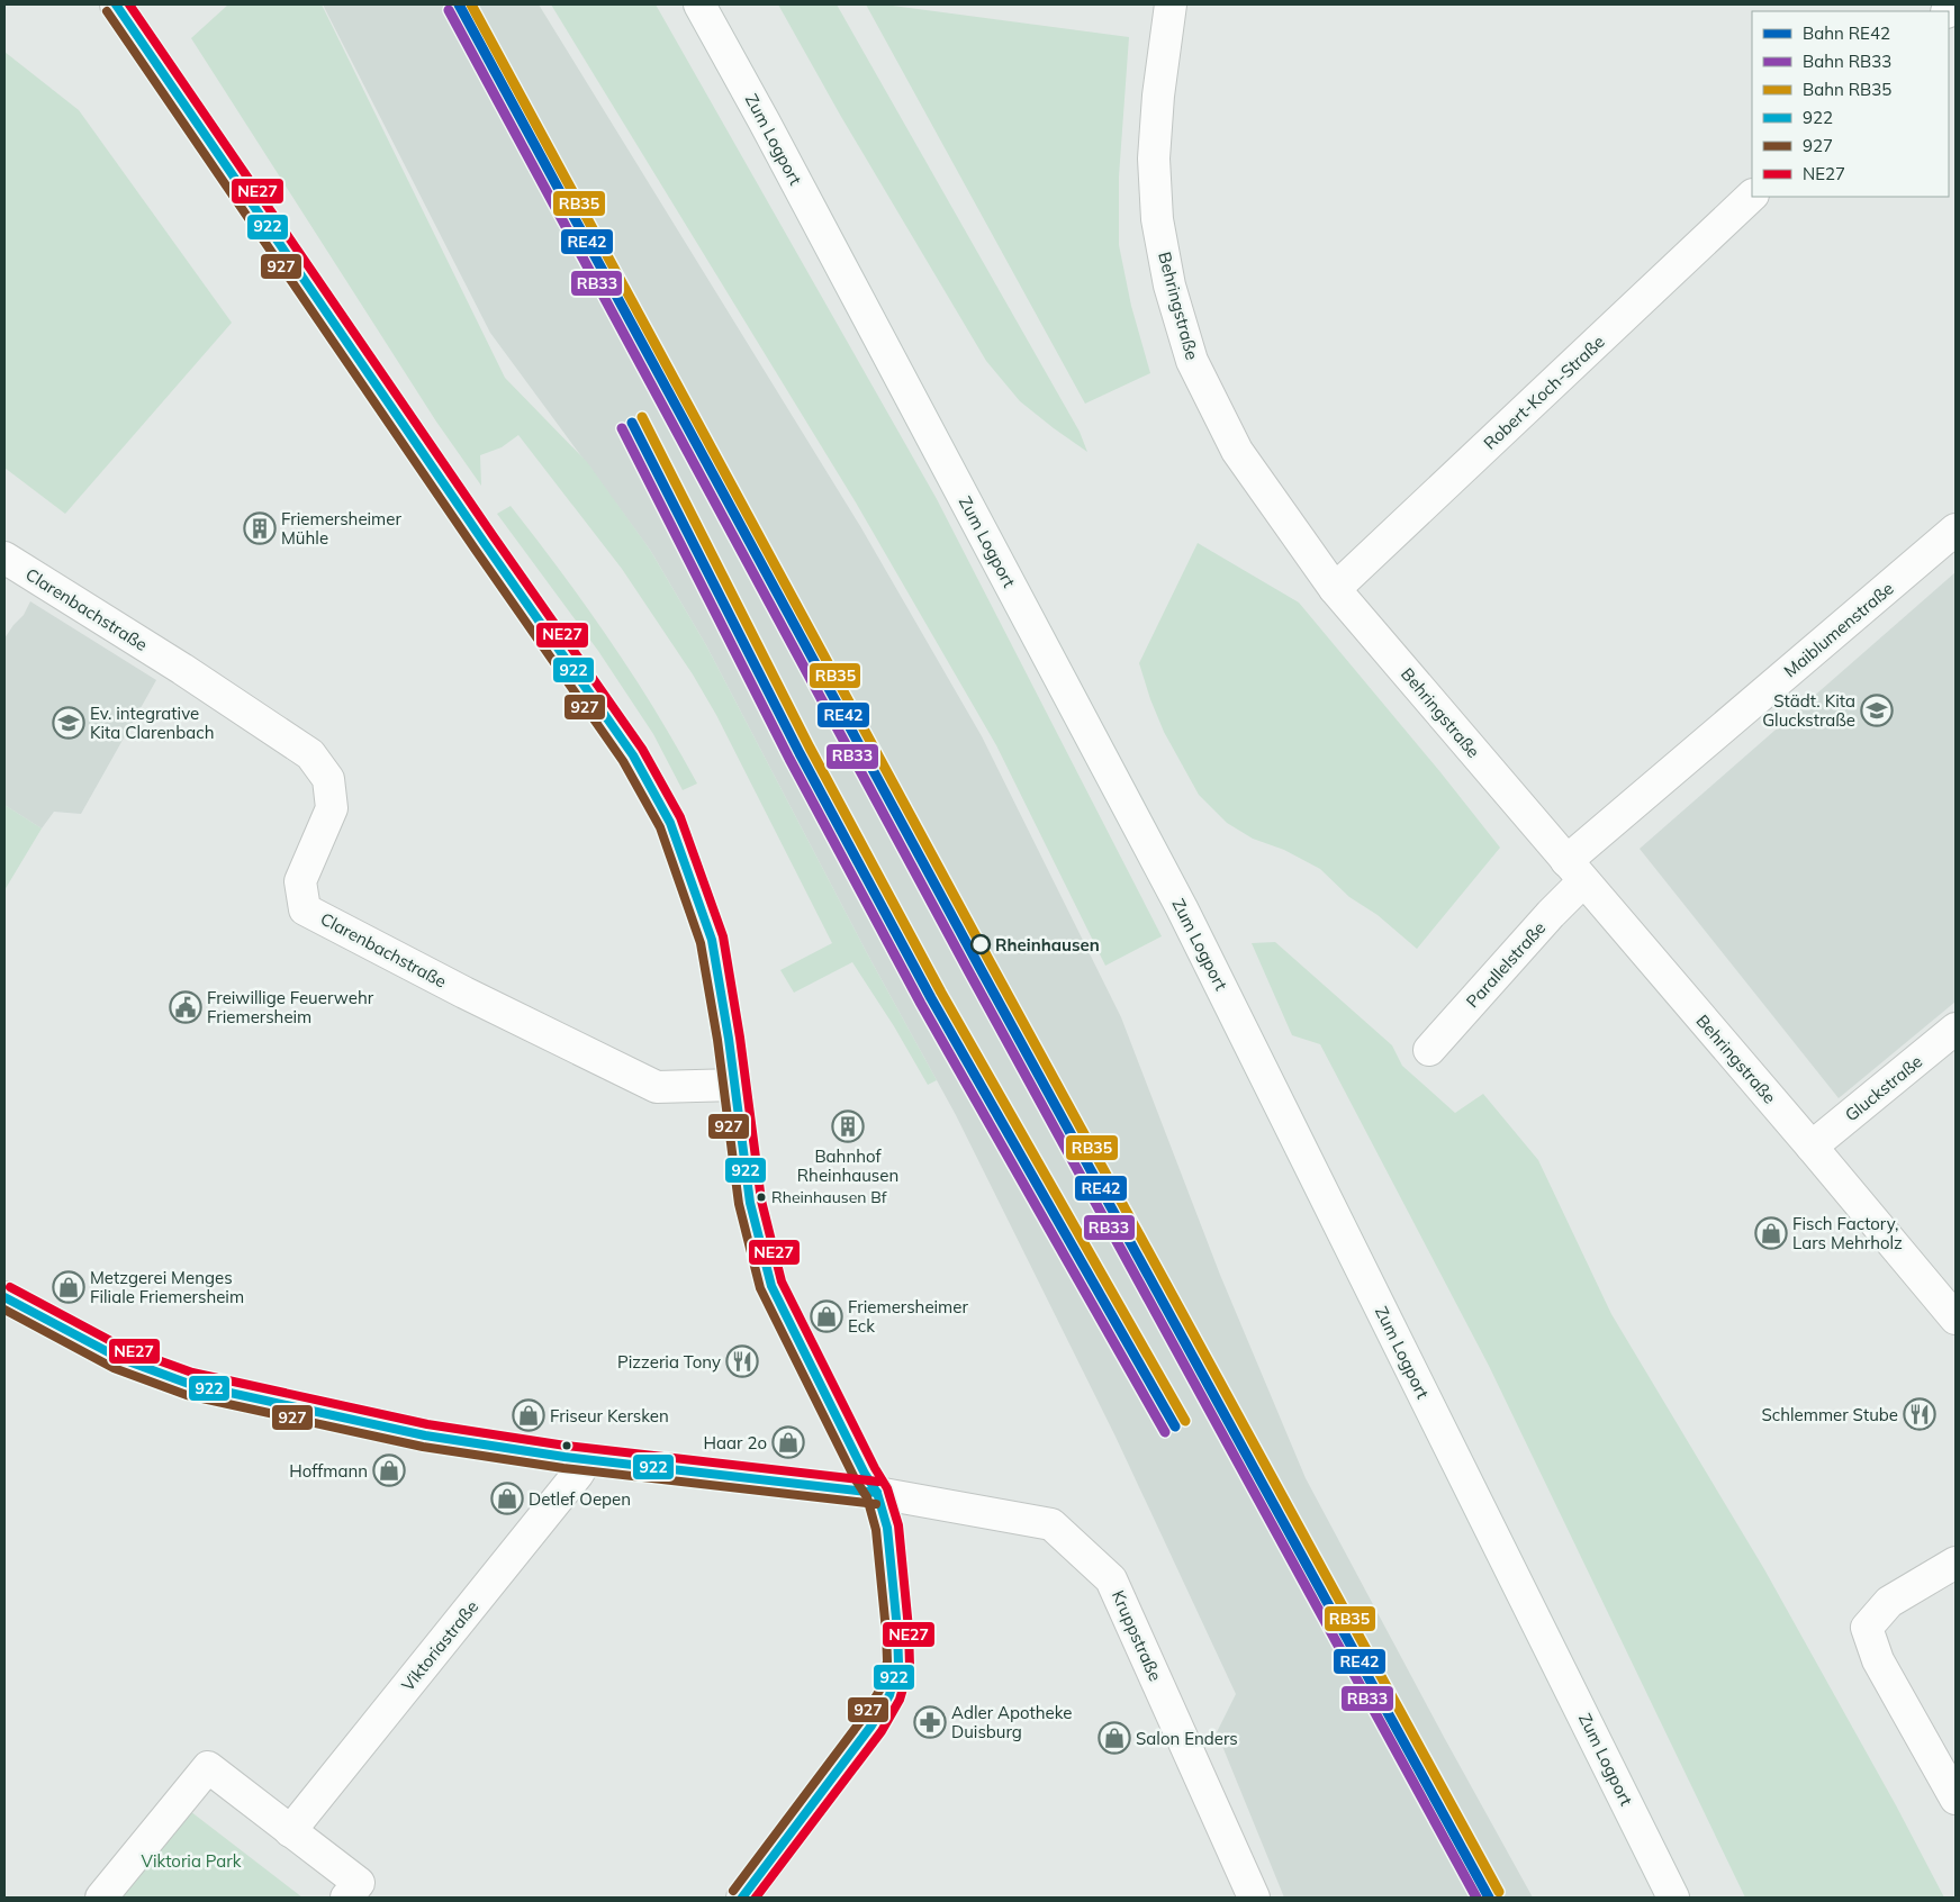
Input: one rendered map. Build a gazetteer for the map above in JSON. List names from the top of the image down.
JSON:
{
  "streets": {
    "street": [
      "Zum Logport",
      "Behringstraße",
      "Robert-Koch-Straße",
      "Clarenbachstraße",
      "Maiblumenstraße",
      "Parallelstraße",
      "Gluckstraße",
      "Kruppstraße",
      "Viktoriastraße"
    ]
  },
  "crossings": [
    ["Behringstraße", "Robert-Koch-Straße"],
    ["Behringstraße", "Maiblumenstraße"],
    ["Behringstraße", "Parallelstraße"],
    ["Behringstraße", "Gluckstraße"],
    ["Maiblumenstraße", "Parallelstraße"],
    ["Kruppstraße", "Viktoriastraße"]
  ],
  "parks": ["Viktoria Park"],
  "places": {
    "building": ["Friemersheimer Mühle", "Bahnhof Rheinhausen"],
    "school or university": ["Städt. Kita Gluckstraße", "Ev. integrative Kita Clarenbach"],
    "other": ["Rheinhausen", "Rheinhausen Bf"],
    "public building": ["Freiwillige Feuerwehr Friemersheim"],
    "shop": [
      "Fisch Factory, Lars Mehrholz",
      "Metzgerei Menges Filiale Friemersheim",
      "Friemersheimer Eck",
      "Friseur Kersken",
      "Haar 2o",
      "Hoffmann",
      "Detlef Oepen",
      "Salon Enders"
    ],
    "restaurant": ["Pizzeria Tony", "Schlemmer Stube"],
    "pharmacy": ["Adler Apotheke Duisburg"]
  },
  "lines": [
    "rail line RE42",
    "rail line RB35",
    "transit line 922",
    "transit line NE27",
    "rail line RB33",
    "transit line 927"
  ],
  "legend": [
    "Bahn RE42",
    "Bahn RB33",
    "Bahn RB35",
    "922",
    "927",
    "NE27"
  ]
}
